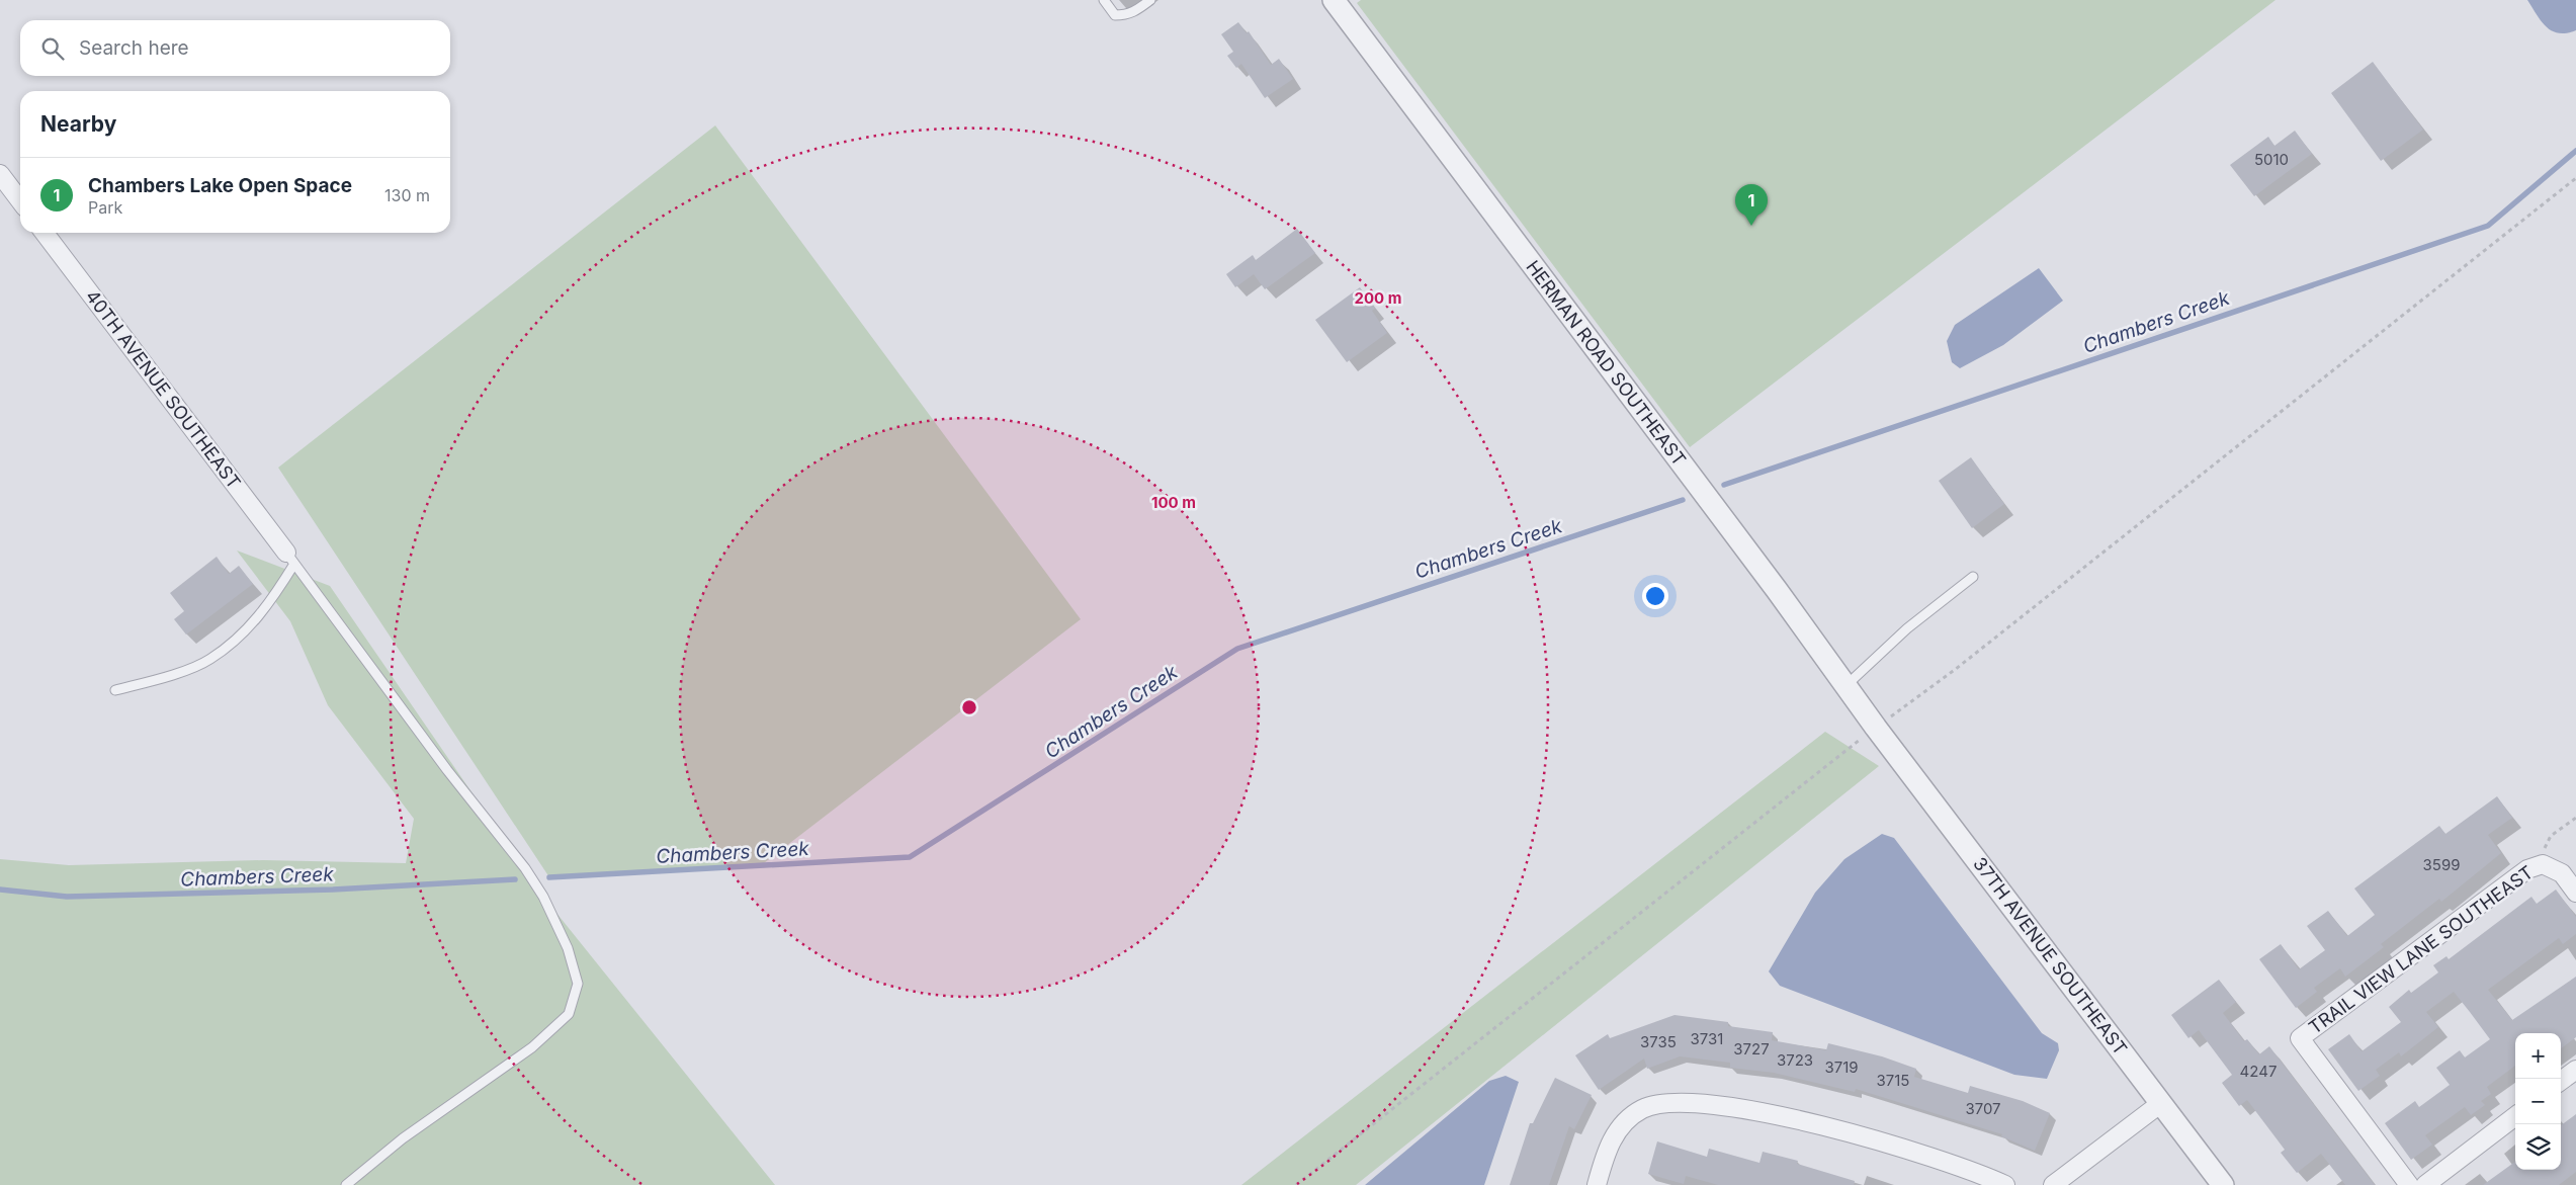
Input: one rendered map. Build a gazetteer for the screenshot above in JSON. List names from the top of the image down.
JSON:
{
  "streets": {
    "street": [
      "HERMAN ROAD SOUTHEAST",
      "40TH AVENUE SOUTHEAST",
      "TRAIL VIEW LANE SOUTHEAST",
      "37TH AVENUE SOUTHEAST"
    ]
  },
  "crossings": [
    ["HERMAN ROAD SOUTHEAST", "37TH AVENUE SOUTHEAST"]
  ],
  "water": ["Chambers Creek"],
  "house_numbers": [
    "5010",
    "3599",
    "3731",
    "3735",
    "3727",
    "3723",
    "3719",
    "4247",
    "3715",
    "3707"
  ],
  "page": {
    "search": "Search here",
    "heading": "Nearby",
    "list": [
      {
        "mark": "1",
        "name": "Chambers Lake Open Space",
        "note": "Park",
        "value": "130 m"
      }
    ],
    "pins": "1",
    "map_buttons": ["+", "−"]
  },
  "rings": ["200 m", "100 m"]
}
